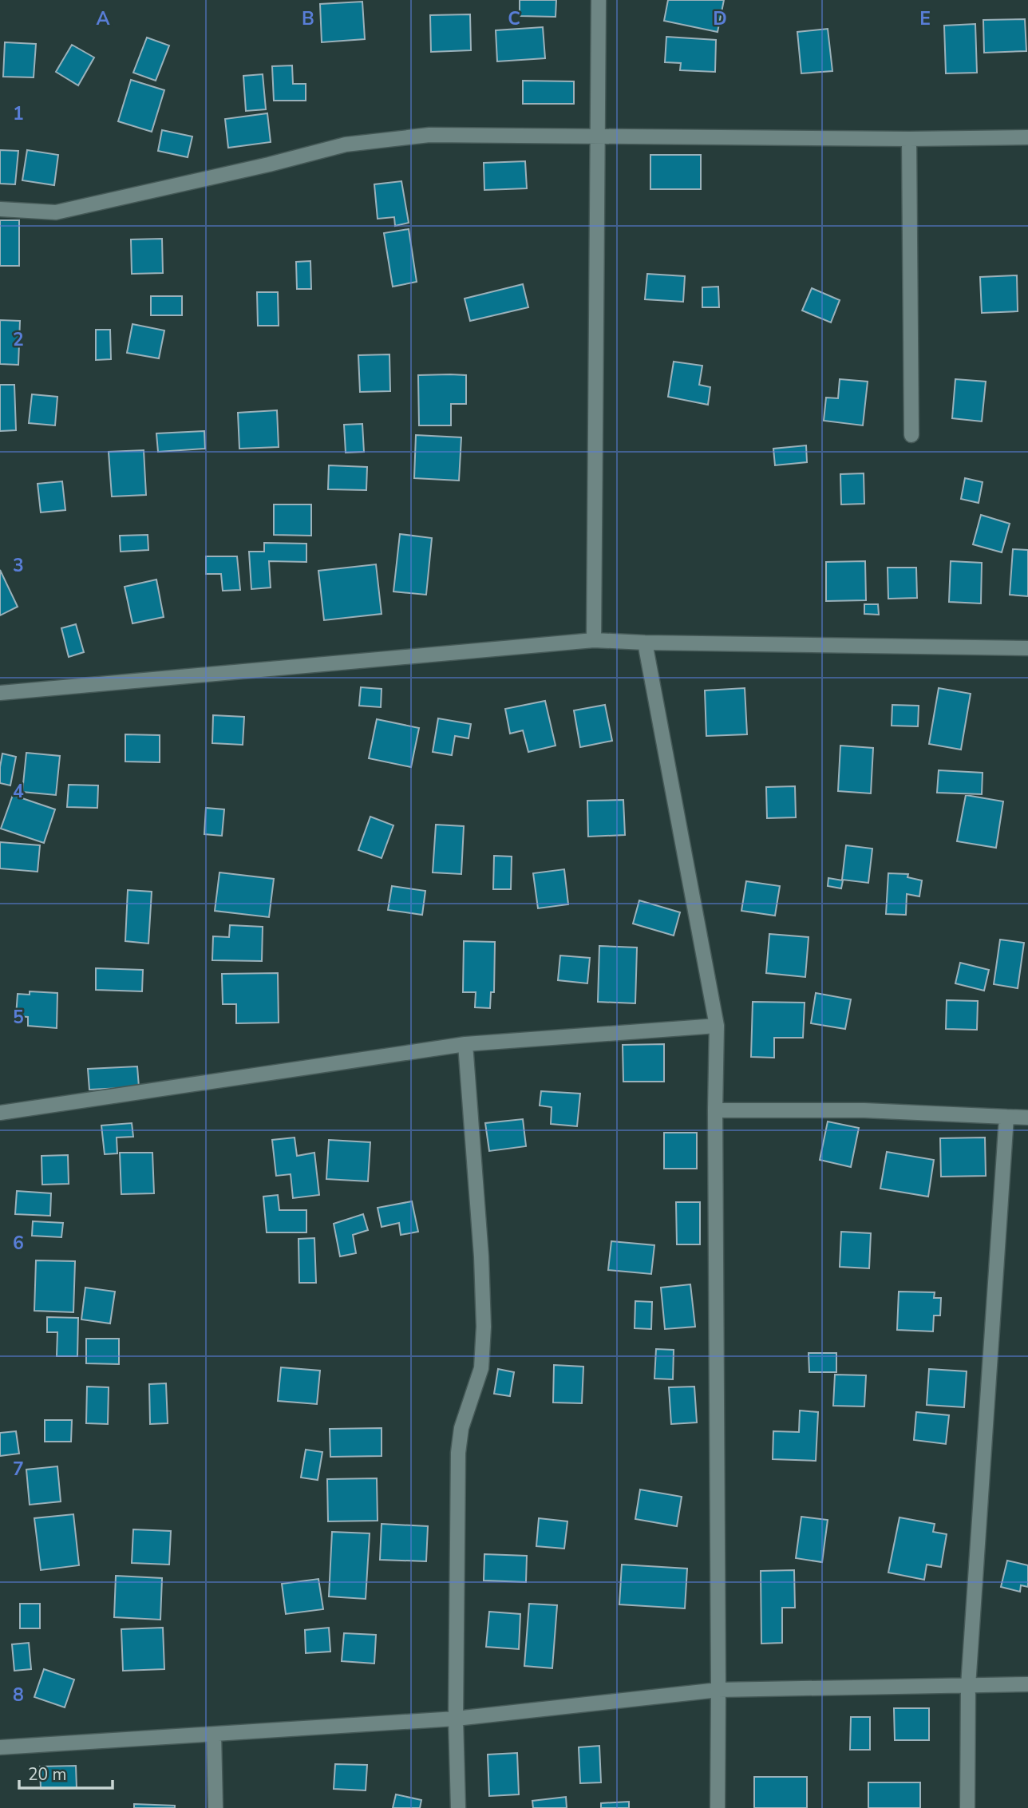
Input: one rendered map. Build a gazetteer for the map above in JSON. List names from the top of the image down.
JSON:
{
  "scale_bar": "20 m",
  "grid": {
    "columns": [
      "A",
      "B",
      "C",
      "D",
      "E"
    ],
    "rows": [
      "1",
      "2",
      "3",
      "4",
      "5",
      "6",
      "7",
      "8"
    ]
  }
}
